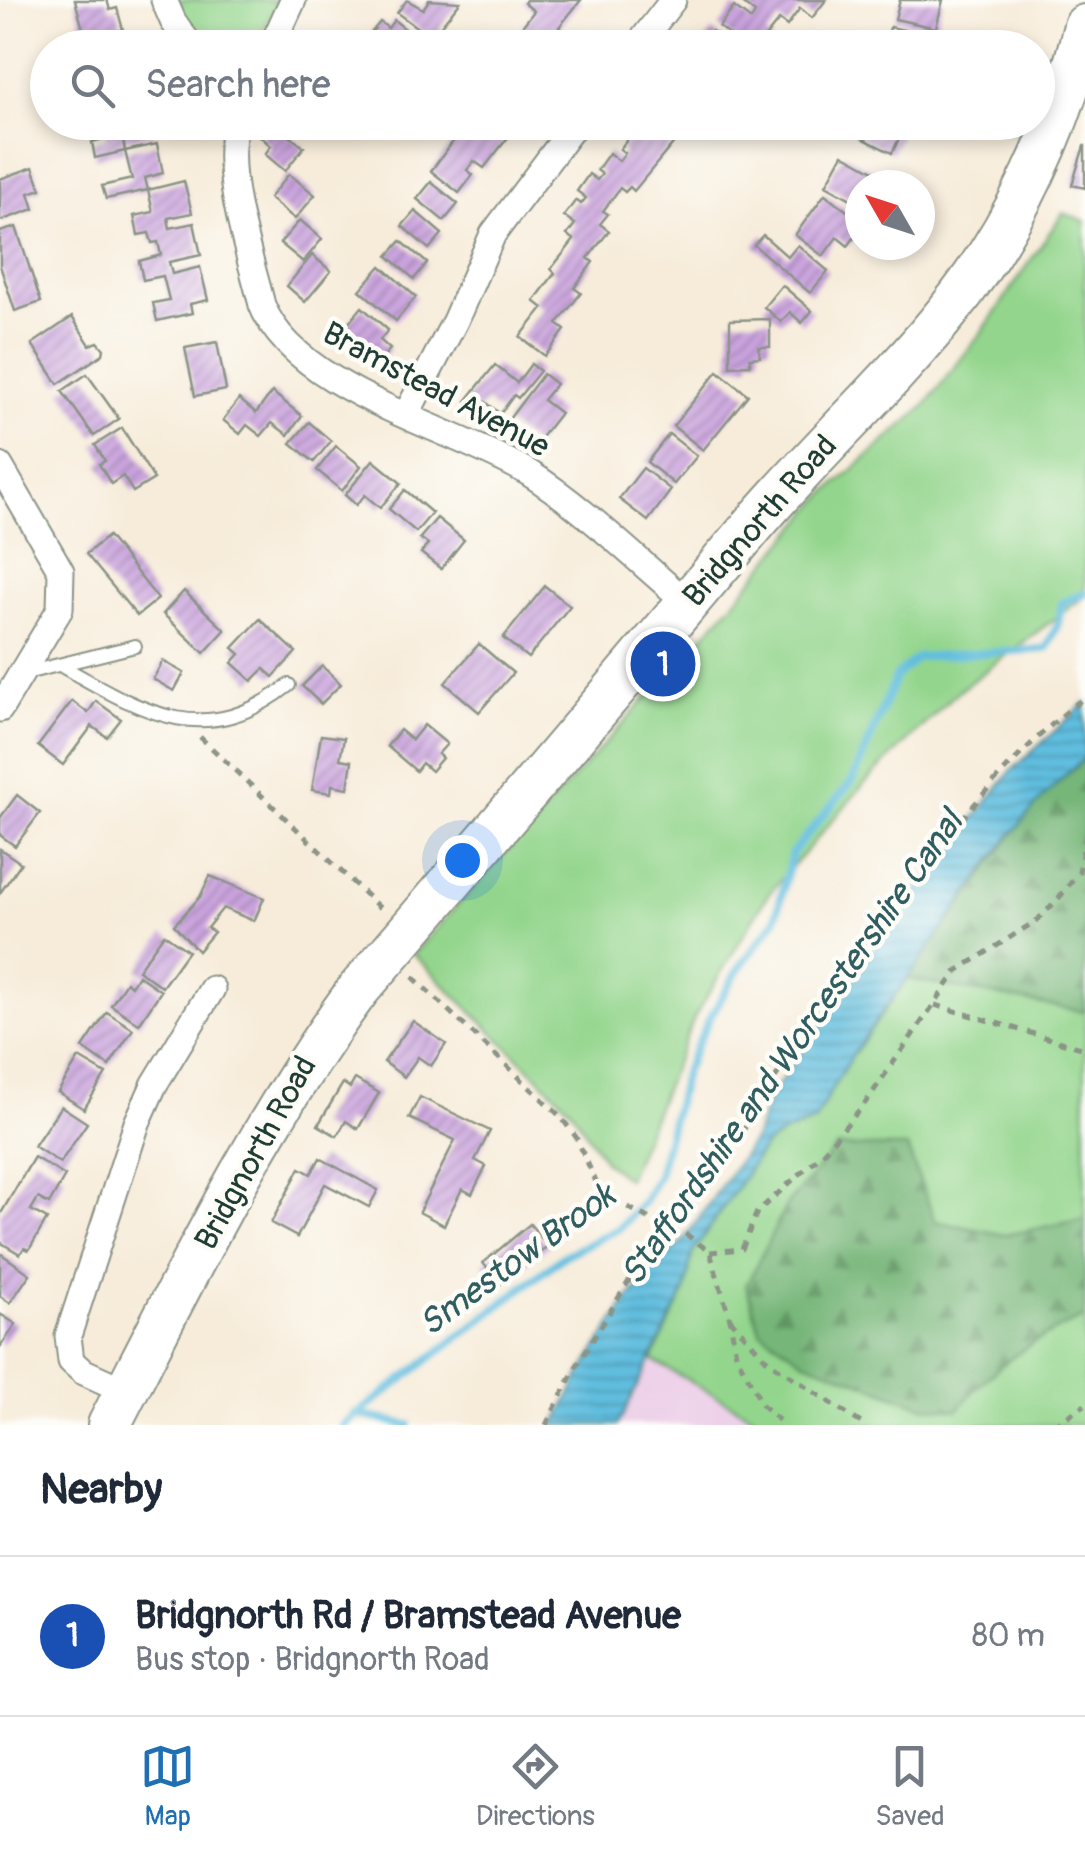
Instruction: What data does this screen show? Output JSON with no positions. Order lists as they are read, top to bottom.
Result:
{
  "streets": {
    "highway": ["Bridgnorth Road"],
    "street": ["Bramstead Avenue"]
  },
  "crossings": [
    ["Bramstead Avenue", "Bridgnorth Road"]
  ],
  "water": ["Staffordshire and Worcestershire Canal", "Smestow Brook"],
  "north": "top left",
  "page": {
    "search": "Search here",
    "pins": "1",
    "heading": "Nearby",
    "list": [
      {
        "mark": "1",
        "name": "Bridgnorth Rd / Bramstead Avenue",
        "note": "Bus stop · Bridgnorth Road",
        "value": "80 m"
      }
    ],
    "nav": ["Map", "Directions", "Saved"]
  }
}
